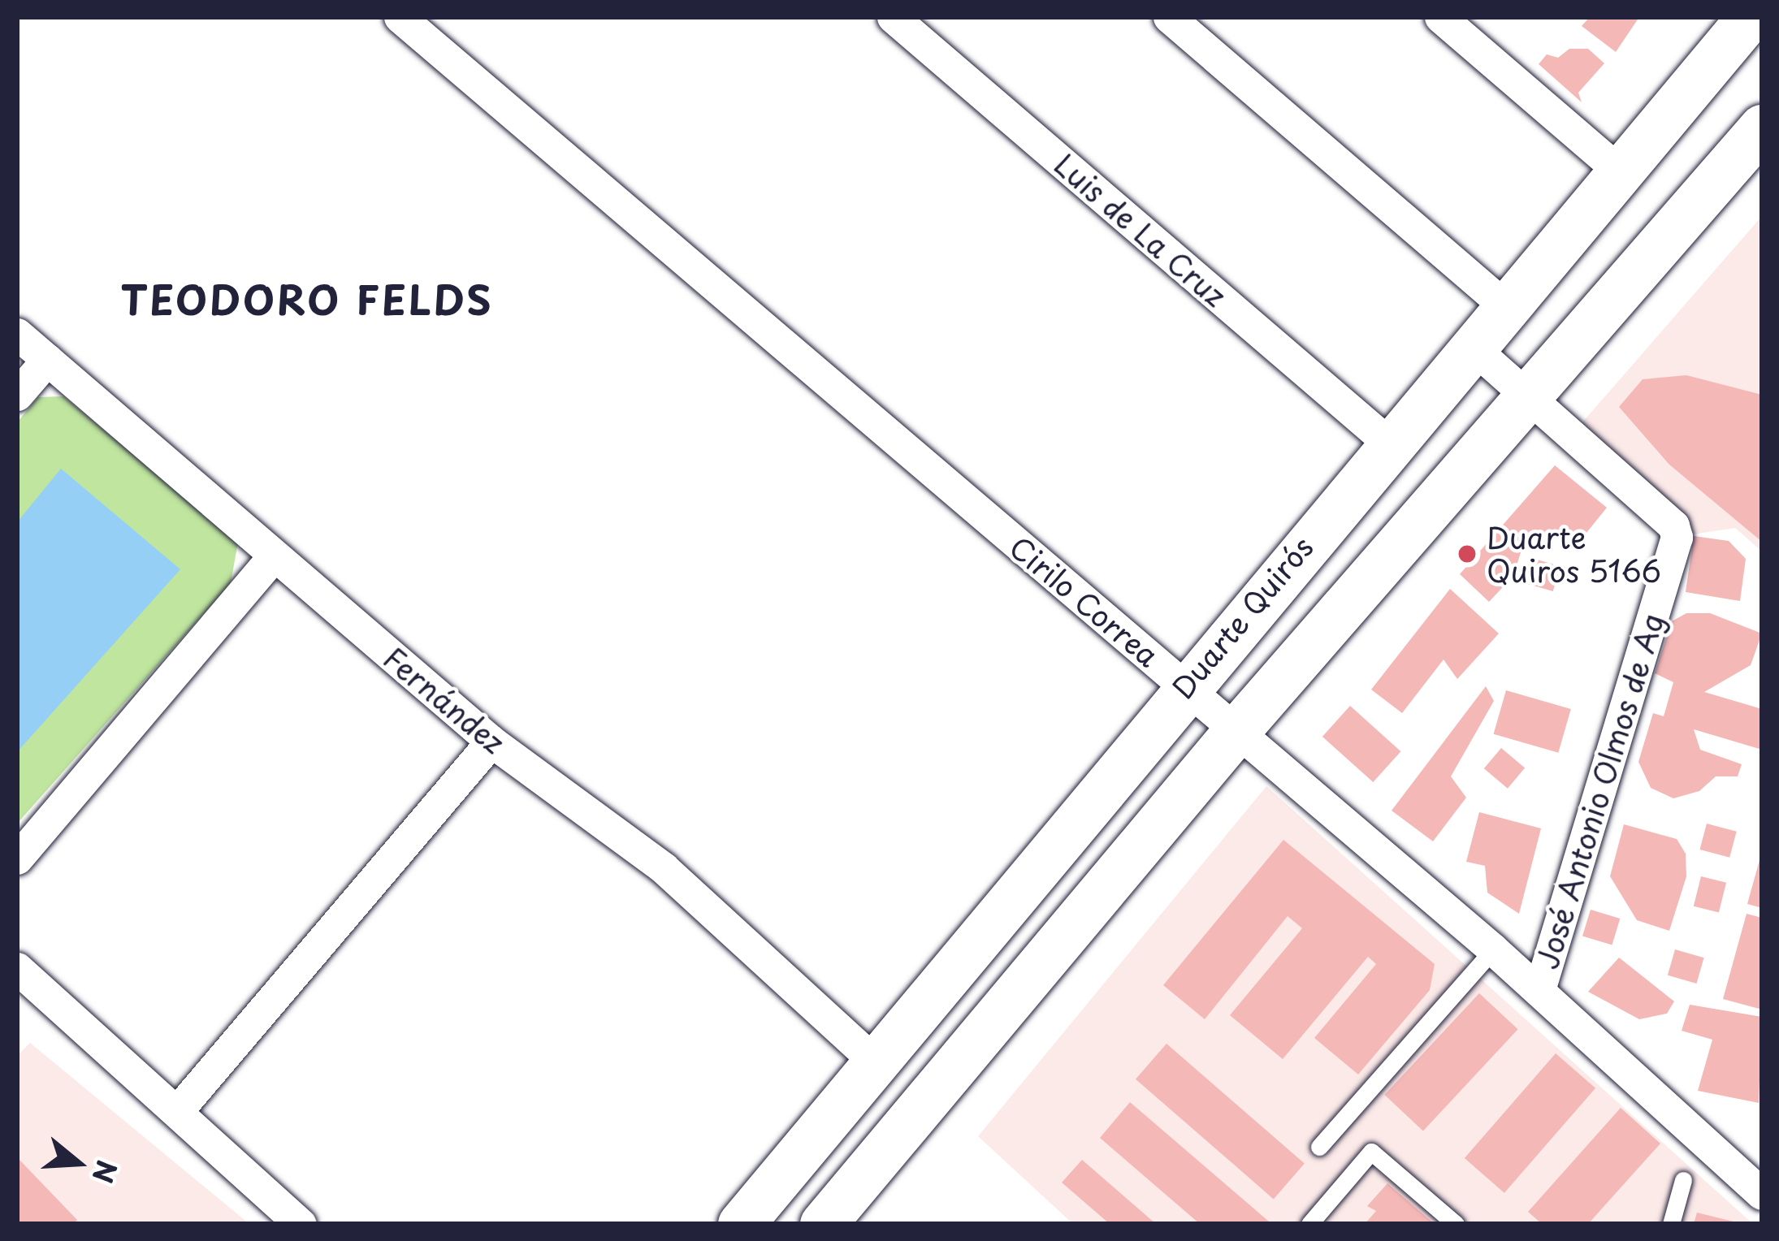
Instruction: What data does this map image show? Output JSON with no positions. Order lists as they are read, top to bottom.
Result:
{
  "streets": {
    "main road": ["Duarte Quirós"],
    "street": [
      "Luis de La Cruz",
      "Cirilo Correa",
      "Fernández",
      "José Antonio Olmos de Ag"
    ]
  },
  "crossings": [
    ["Luis de La Cruz", "Duarte Quirós"],
    ["Cirilo Correa", "Duarte Quirós"],
    ["Cirilo Correa", "José Antonio Olmos de Ag"],
    ["Duarte Quirós", "Fernández"]
  ],
  "districts": ["TEODORO FELDS"],
  "places": ["Duarte Quiros 5166"],
  "north": "right"
}
